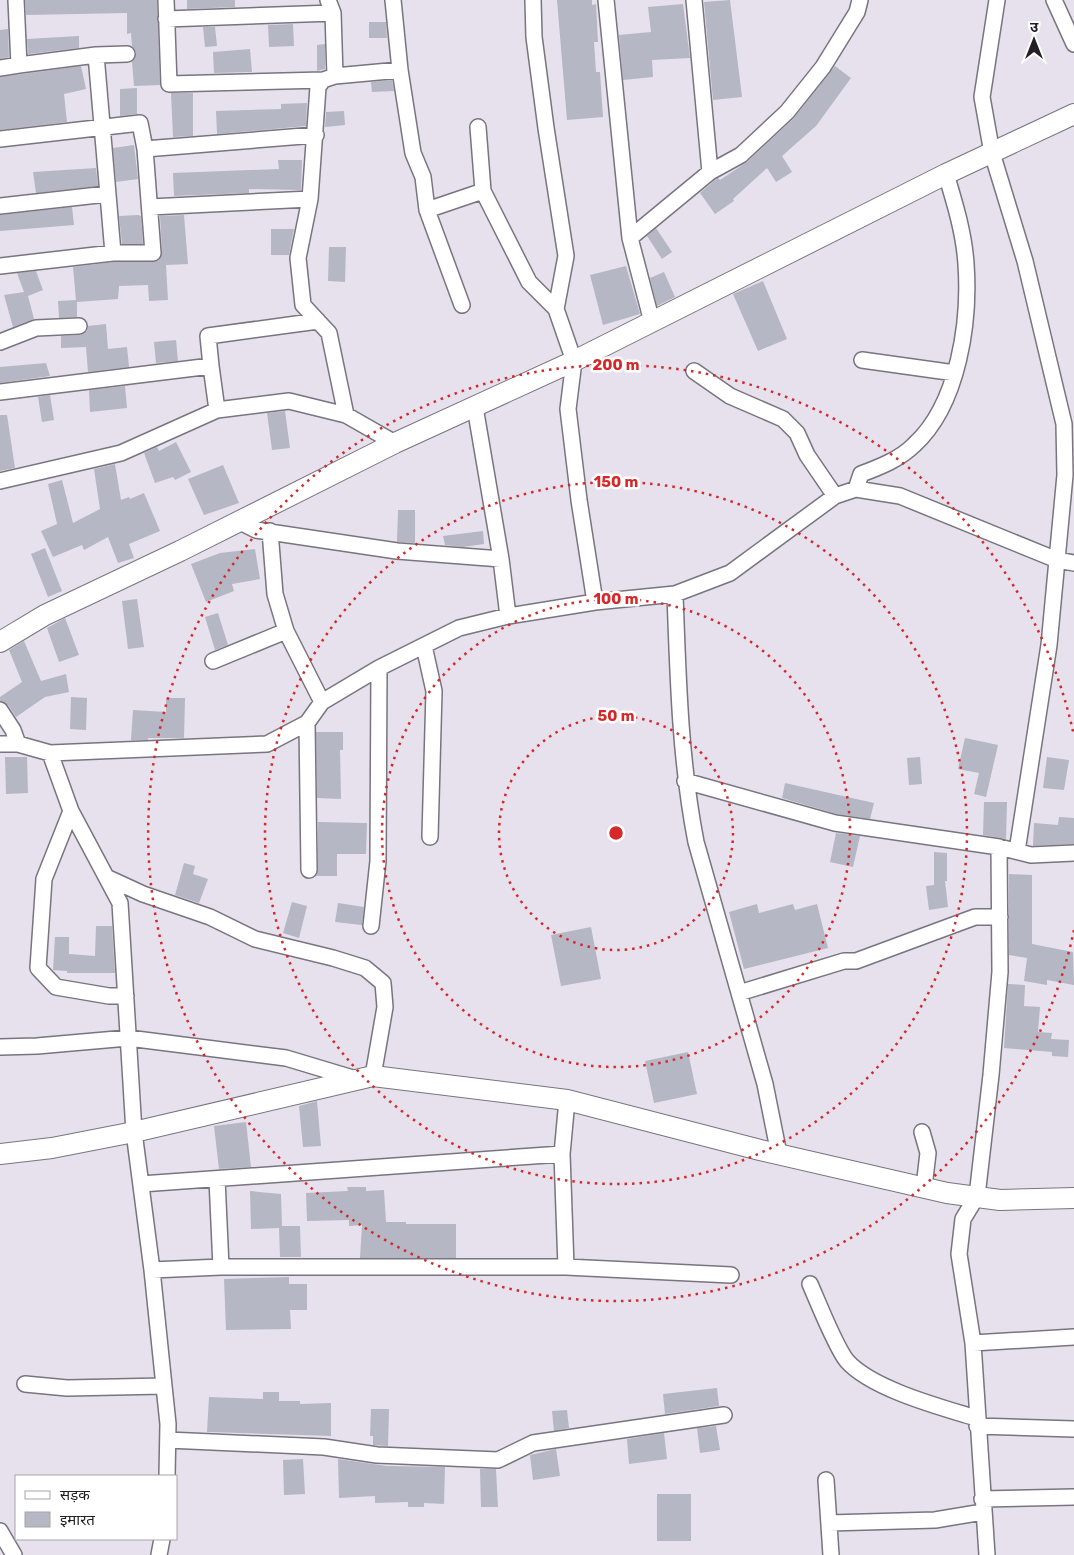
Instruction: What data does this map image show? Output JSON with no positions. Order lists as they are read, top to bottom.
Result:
{
  "legend": ["सड़क", "इमारत"],
  "north": "top",
  "rings": [
    "200 m",
    "150 m",
    "100 m",
    "50 m"
  ]
}
